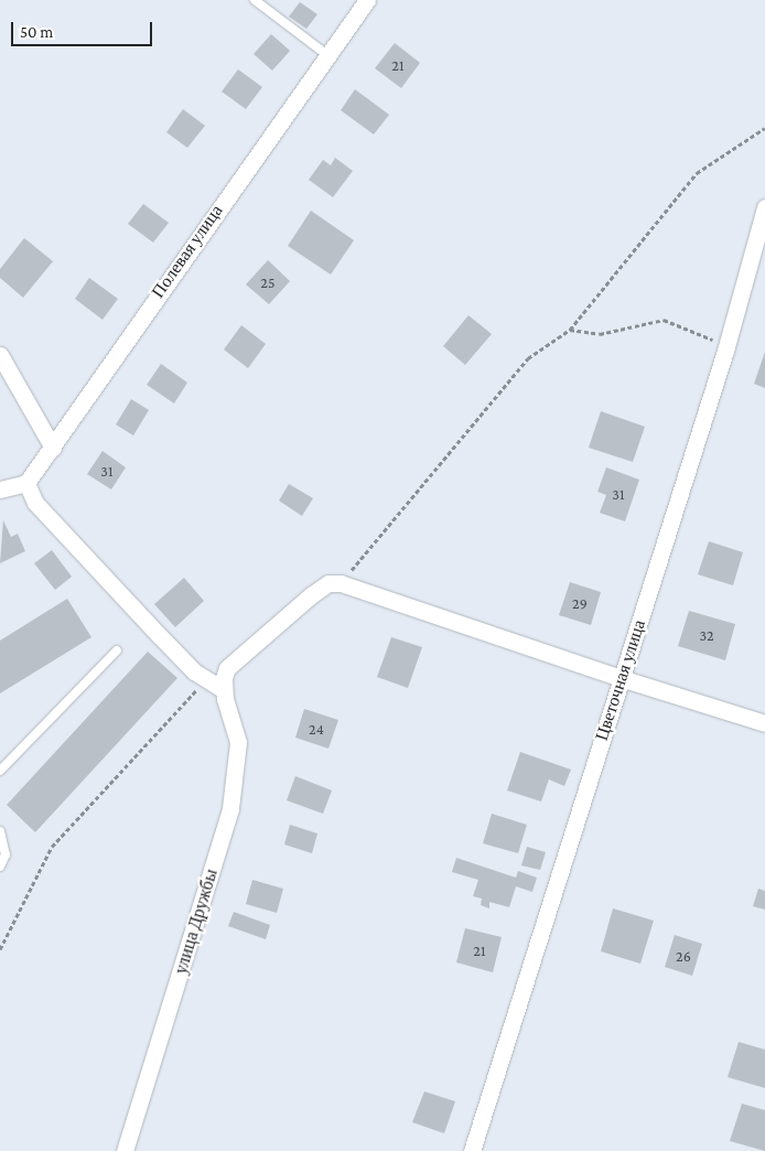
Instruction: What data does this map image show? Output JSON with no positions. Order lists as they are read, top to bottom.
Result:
{
  "streets": {
    "street": ["Полевая улица", "Цветочная улица", "улица Дружбы"]
  },
  "house_numbers": [
    "21",
    "25",
    "31",
    "31",
    "29",
    "32",
    "24",
    "21",
    "26"
  ],
  "scale_bar": "50 m"
}
